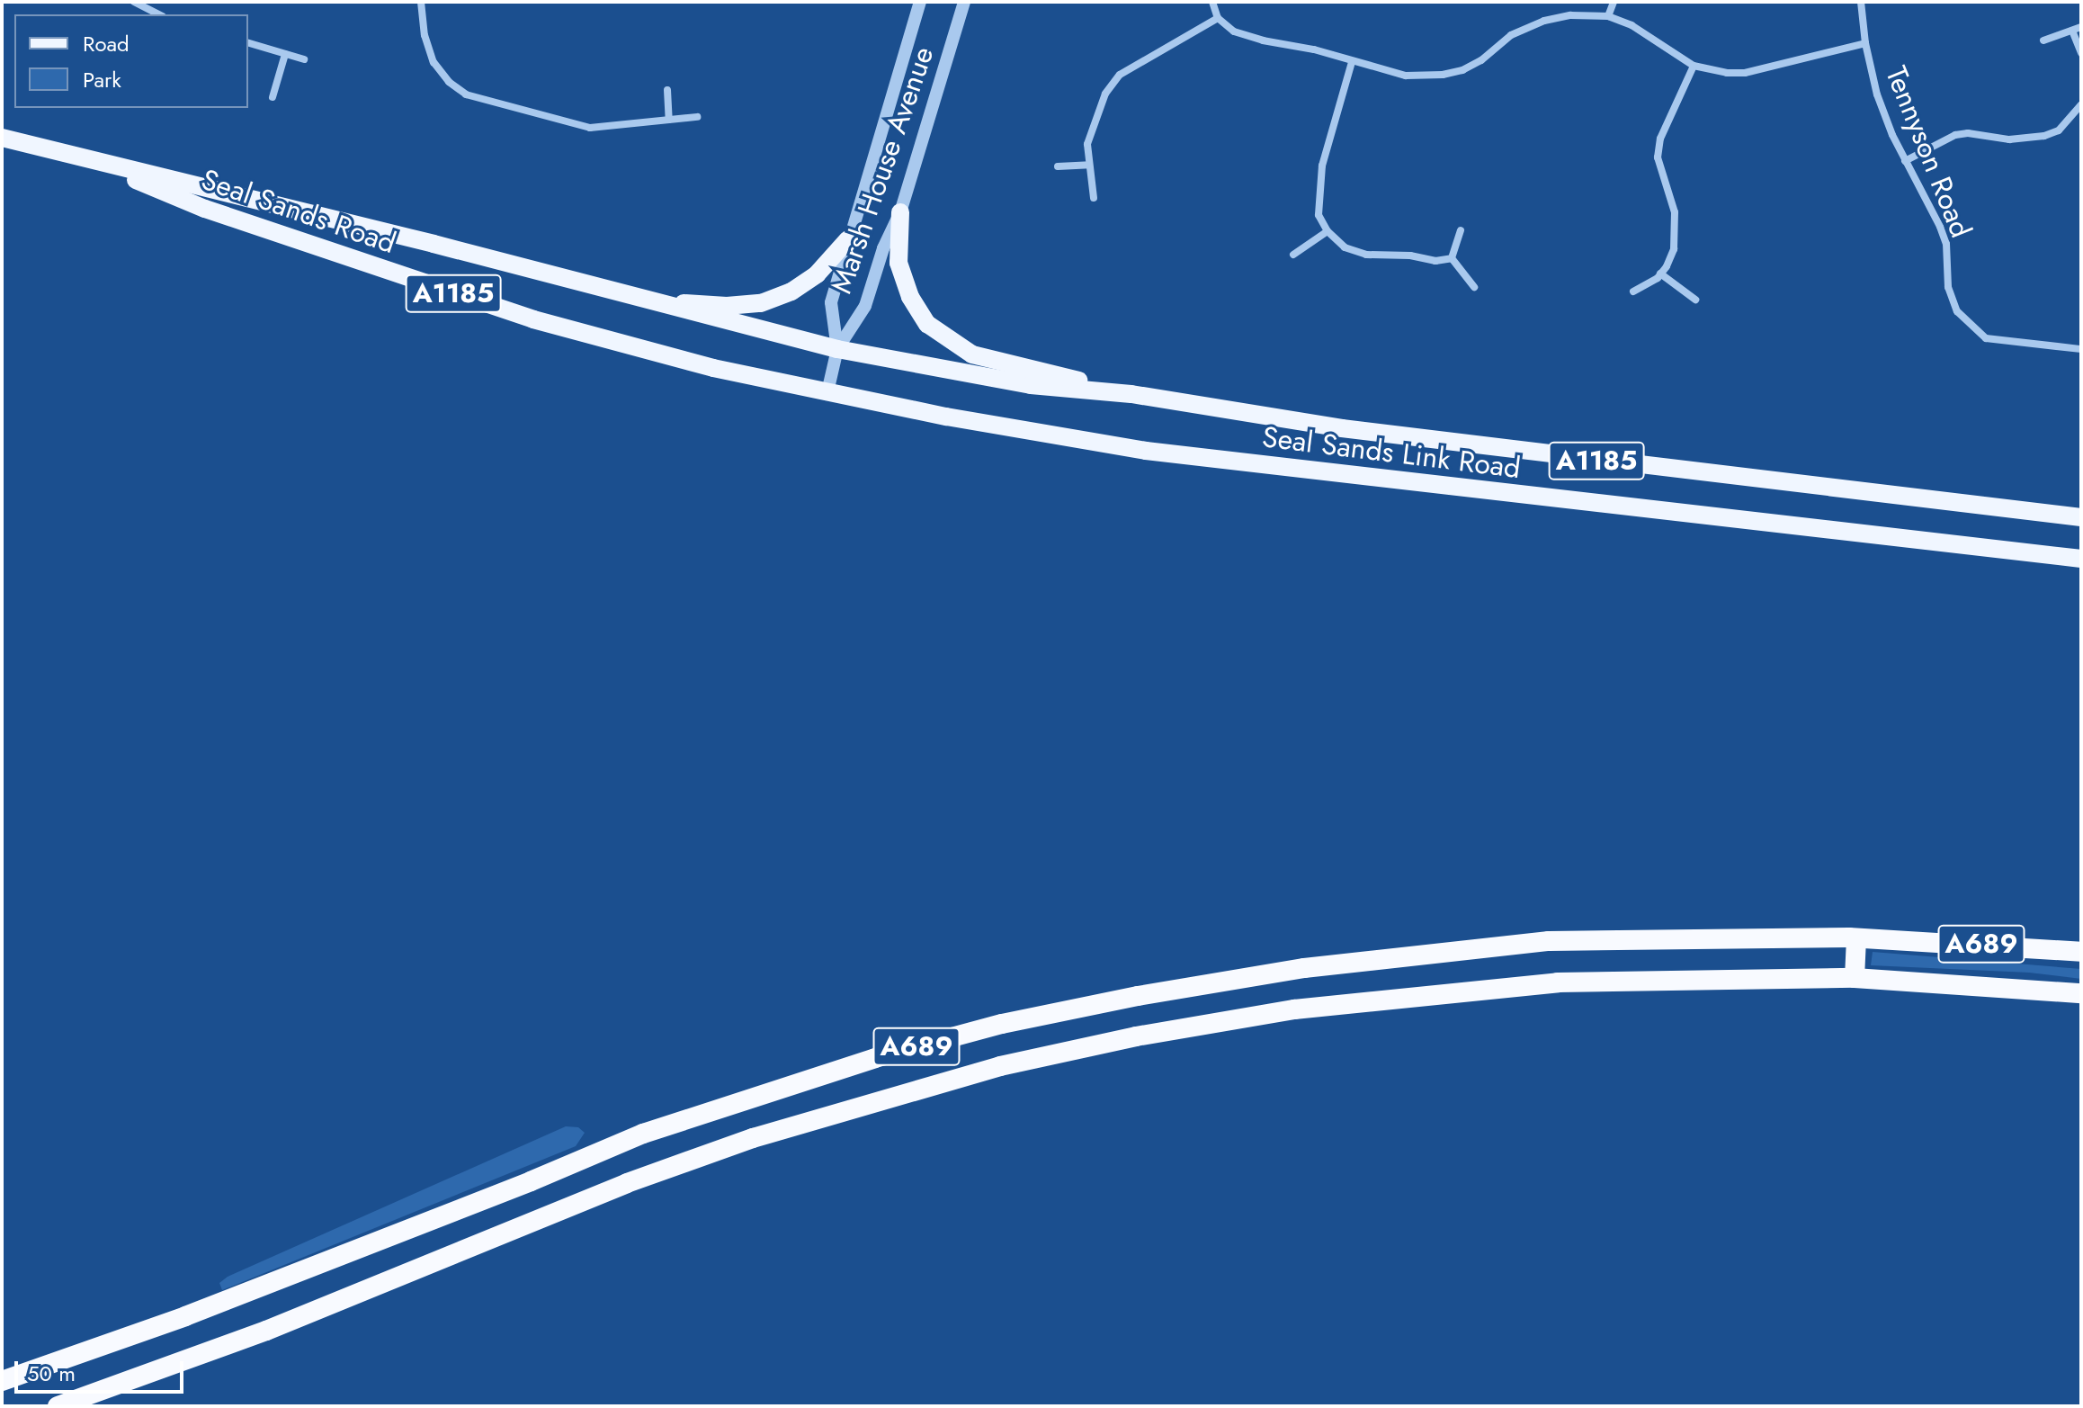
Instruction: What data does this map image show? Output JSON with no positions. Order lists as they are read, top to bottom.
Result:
{
  "streets": {
    "highway": ["A689"],
    "main road": ["Seal Sands Road", "A1185", "Seal Sands Link Road"],
    "street": ["Tennyson Road", "Marsh House Avenue"]
  },
  "crossings": [
    ["Marsh House Avenue", "Seal Sands Road"],
    ["Marsh House Avenue", "A1185"],
    ["Marsh House Avenue", "Seal Sands Link Road"],
    ["Seal Sands Road", "Seal Sands Link Road"],
    ["A1185", "Seal Sands Link Road"]
  ],
  "legend": ["Road", "Park"],
  "scale_bar": "50 m"
}
